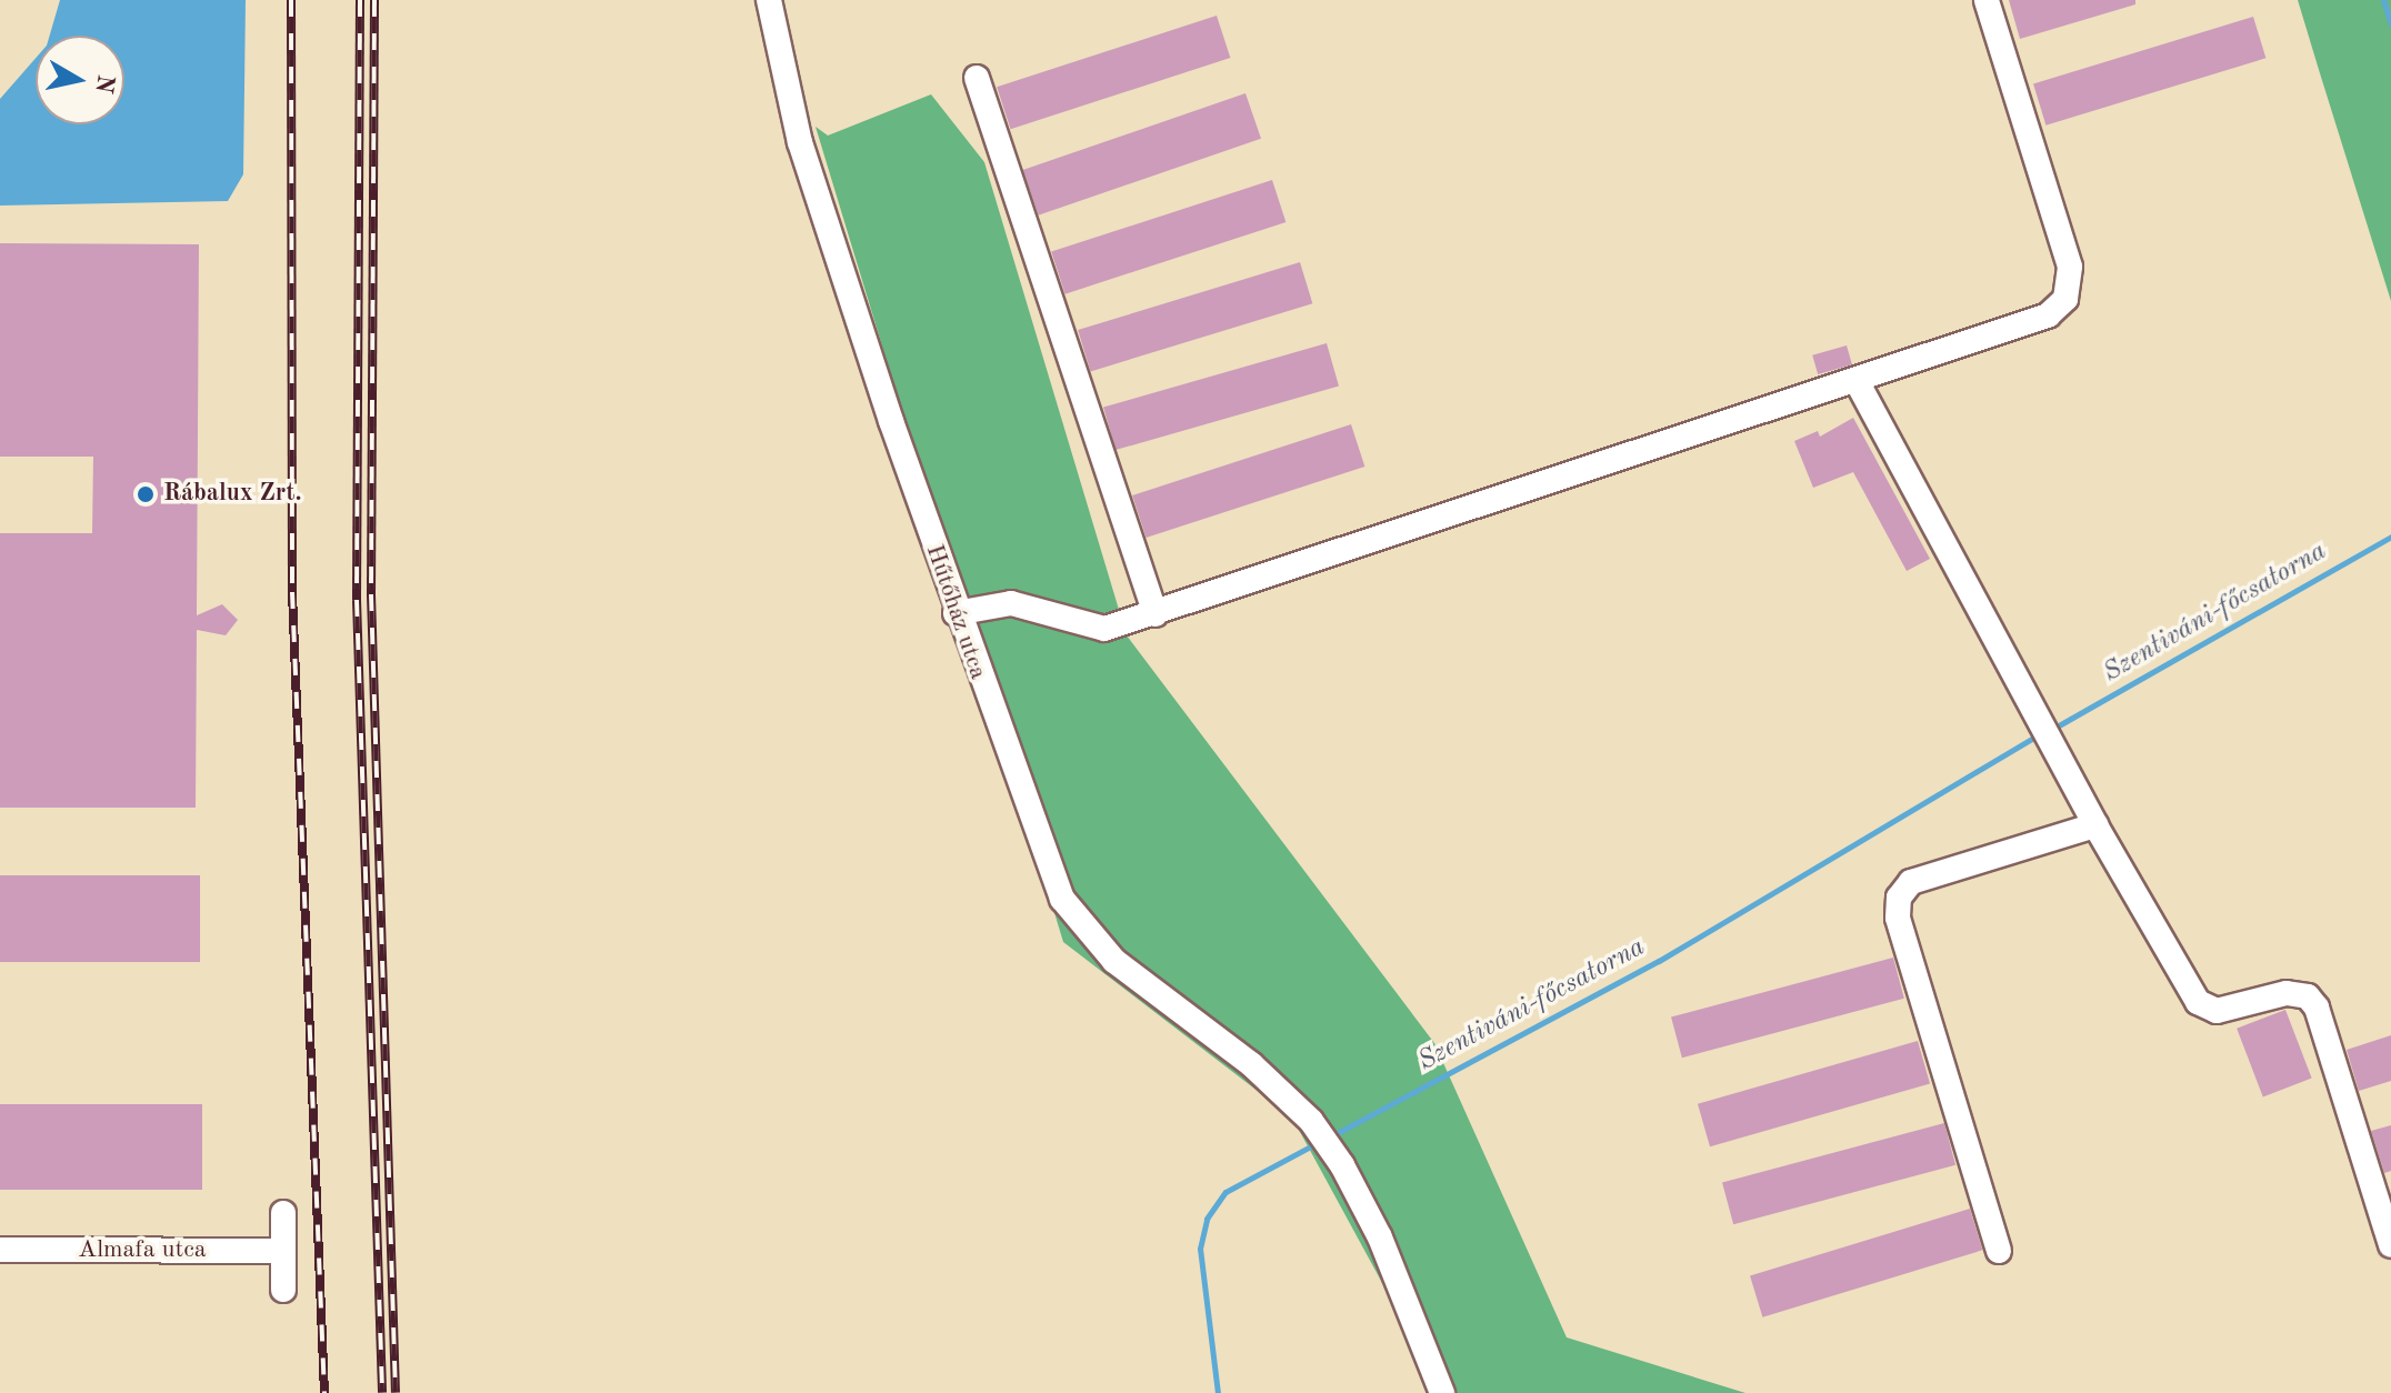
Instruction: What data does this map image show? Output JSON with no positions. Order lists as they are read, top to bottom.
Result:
{
  "streets": {
    "street": ["Hűtőház utca", "Almafa utca"]
  },
  "water": ["Szentiváni-főcsatorna"],
  "places": ["Rábalux Zrt."],
  "north": "right"
}
